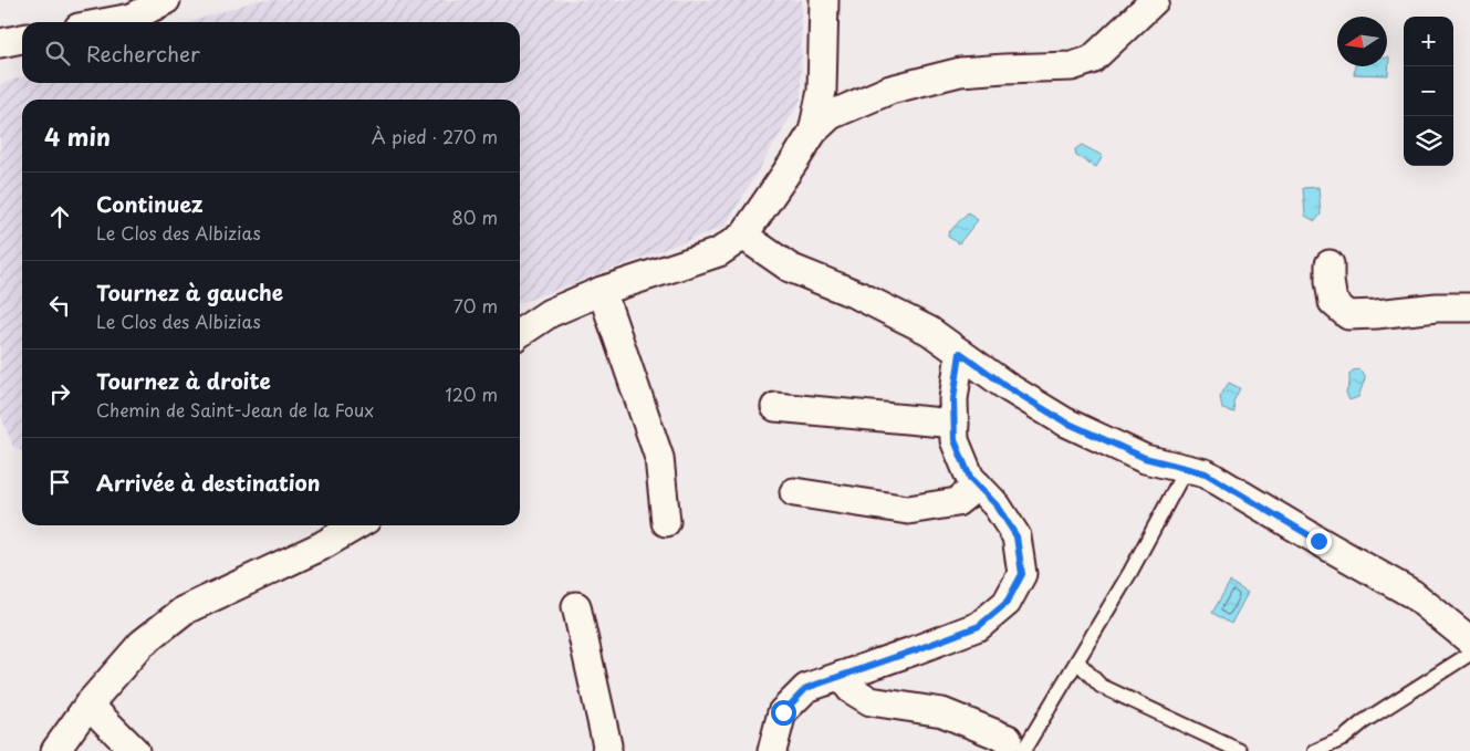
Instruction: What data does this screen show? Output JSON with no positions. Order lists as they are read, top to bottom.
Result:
{
  "north": "left",
  "page": {
    "map_buttons": ["+", "−"],
    "search": "Rechercher",
    "heading": ["4 min", "À pied · 270 m"],
    "list": [
      ["Continuez", "Le Clos des Albizias", "80 m"],
      ["Tournez à gauche", "Le Clos des Albizias", "70 m"],
      ["Tournez à droite", "Chemin de Saint-Jean de la Foux", "120 m"],
      "Arrivée à destination"
    ]
  }
}
